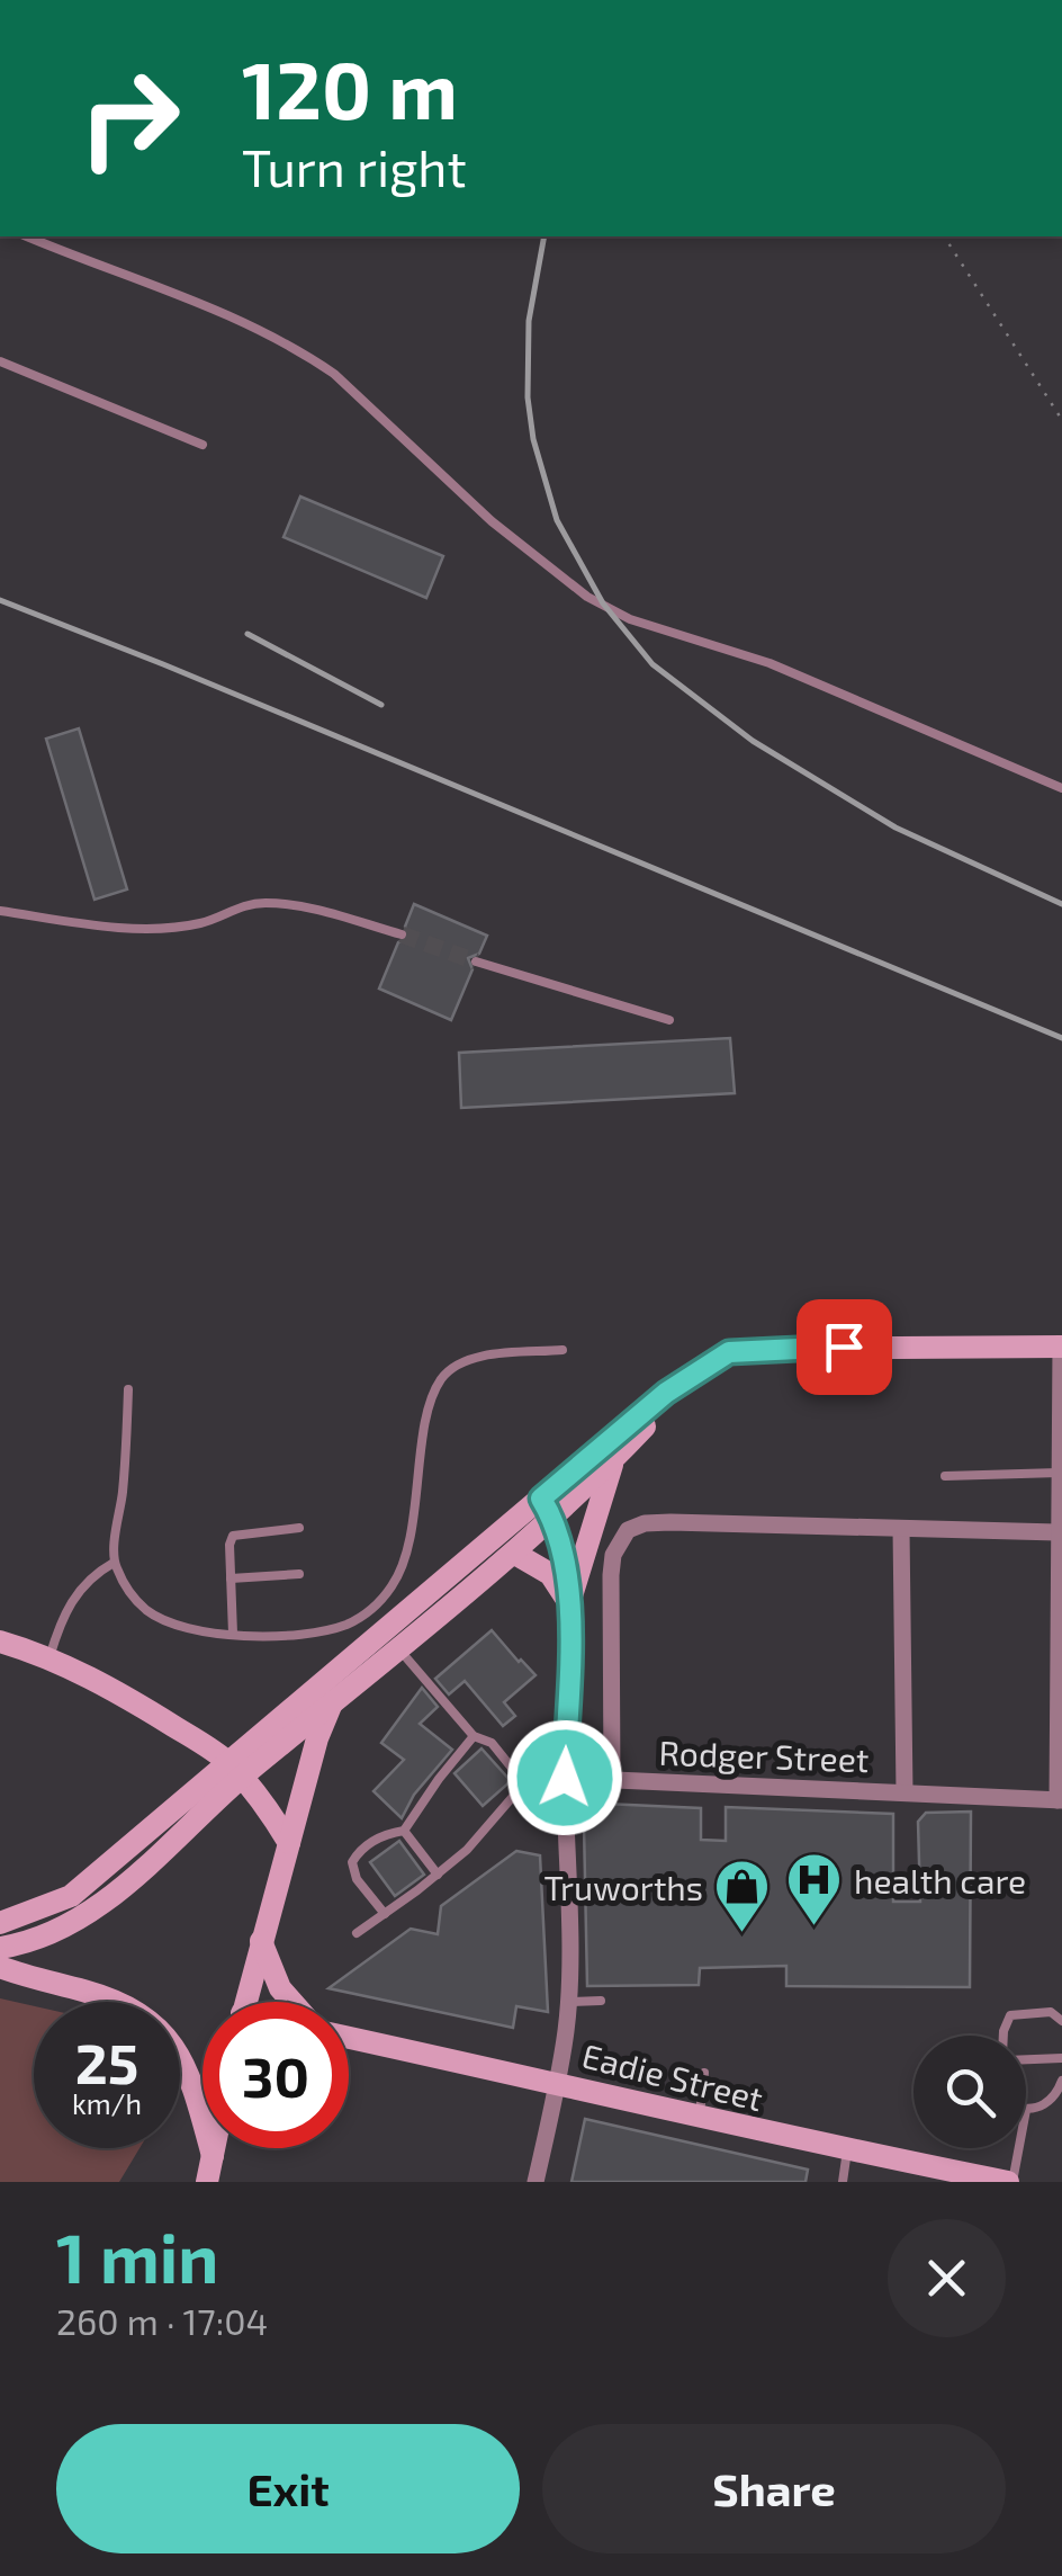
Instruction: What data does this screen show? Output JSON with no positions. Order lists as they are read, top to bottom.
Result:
{
  "streets": {
    "main road": ["Eadie Street"],
    "street": ["Rodger Street"]
  },
  "places": {
    "hospital": ["health care"],
    "shop": ["Truworths"]
  },
  "page": {
    "turn": ["120 m", "Turn right"],
    "speed": "25 km/h",
    "limit": "30",
    "heading": ["1 min", "260 m · 17:04"],
    "buttons": ["Exit", "Share"]
  }
}
